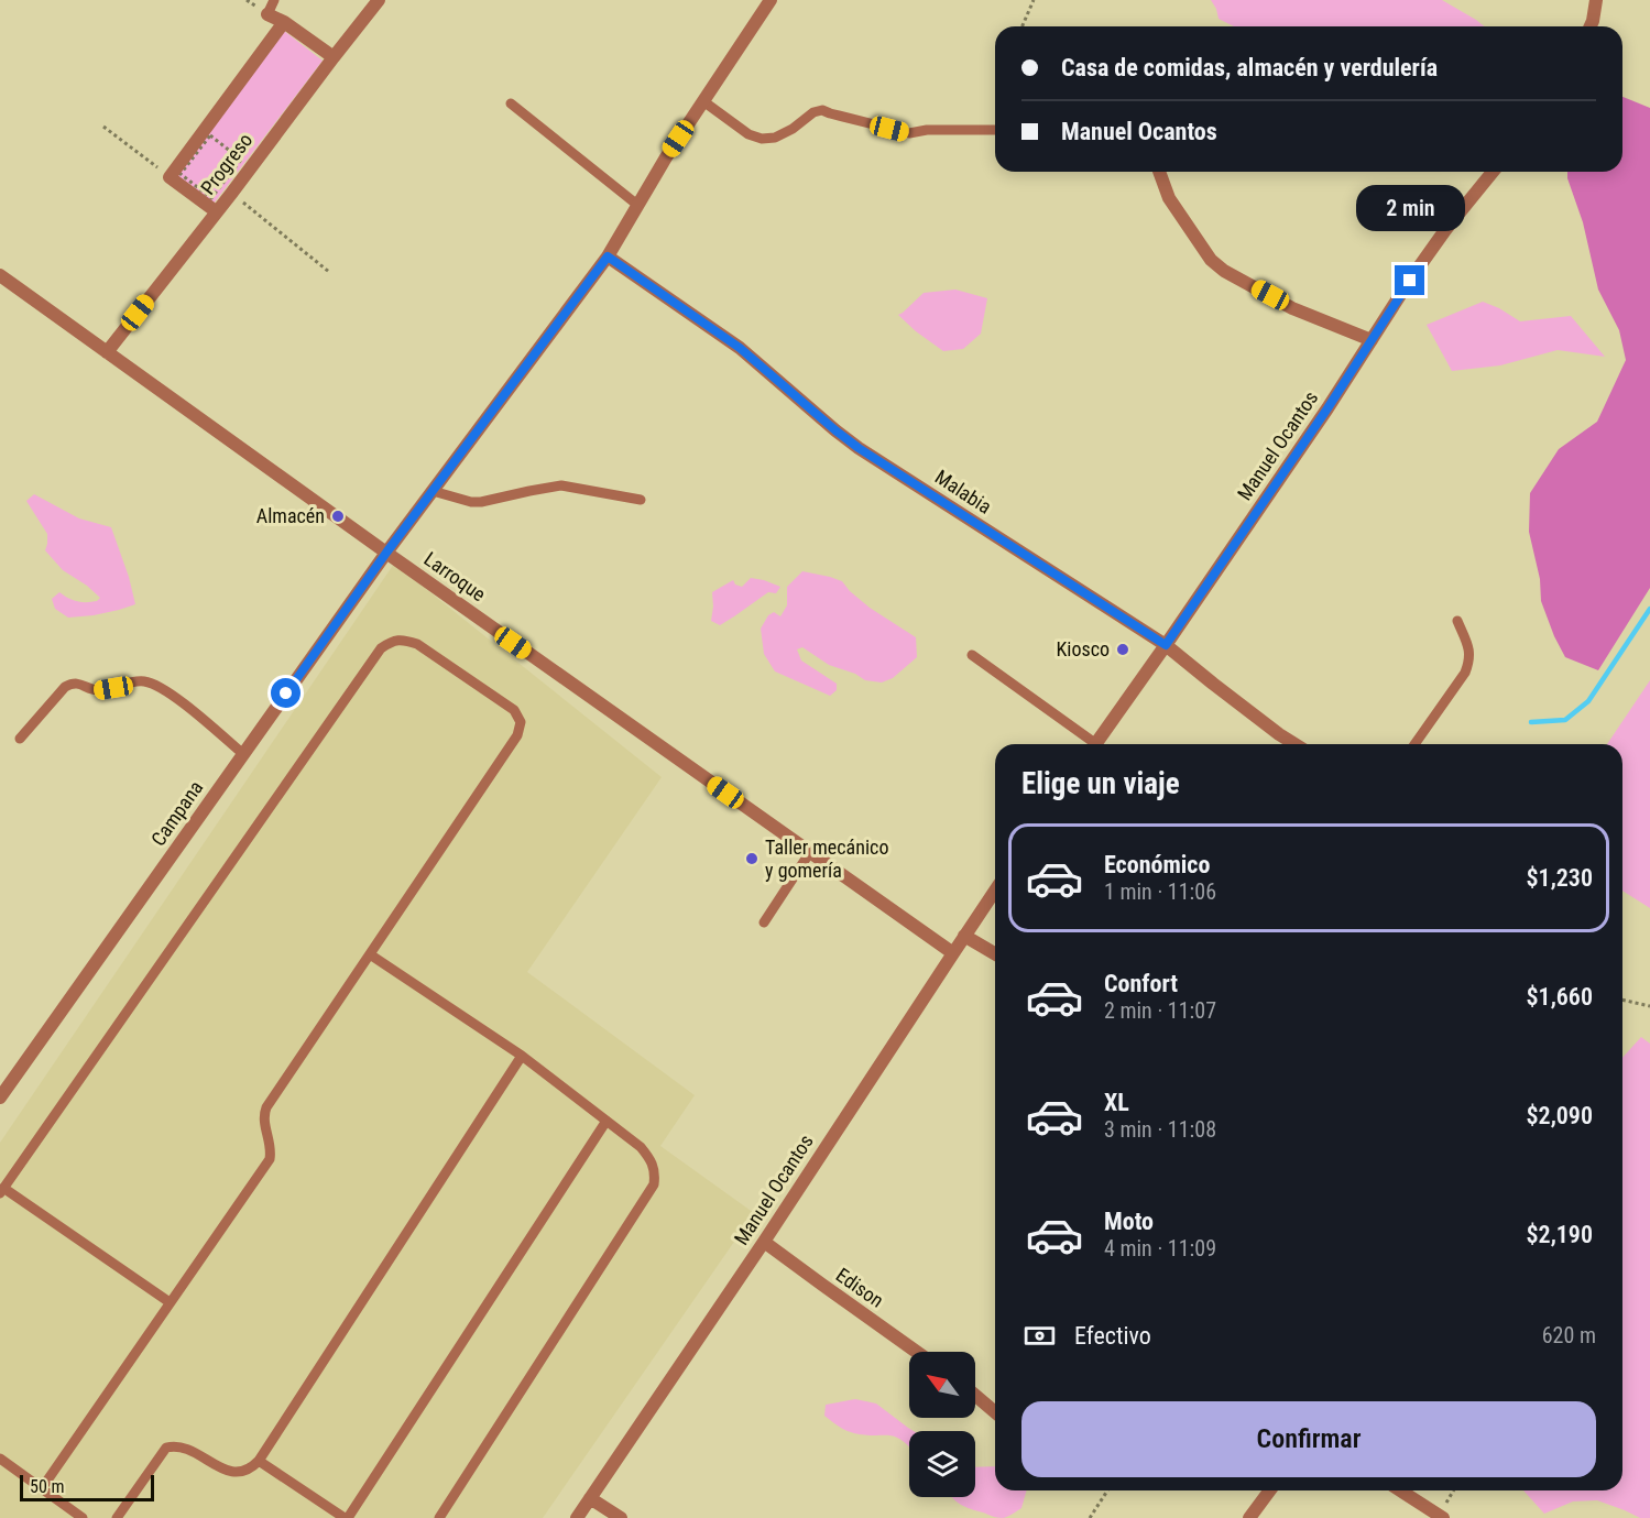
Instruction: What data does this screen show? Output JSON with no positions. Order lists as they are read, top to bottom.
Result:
{
  "streets": {
    "street": [
      "Progreso",
      "Manuel Ocantos",
      "Malabia",
      "Larroque",
      "Campana",
      "Edison"
    ]
  },
  "crossings": [
    ["Progreso", "Larroque"],
    ["Manuel Ocantos", "Malabia"],
    ["Manuel Ocantos", "Larroque"],
    ["Manuel Ocantos", "Edison"],
    ["Malabia", "Campana"],
    ["Larroque", "Campana"]
  ],
  "places": ["Almacén", "Kiosco", "Taller mecánico y gomería"],
  "scale_bar": "50 m",
  "north": "top left",
  "page": {
    "banner": ["Casa de comidas, almacén y verdulería", "Manuel Ocantos"],
    "bubble": "2 min",
    "heading": "Elige un viaje",
    "list": [
      {
        "name": "Económico",
        "note": "1 min · 11:06",
        "value": "$1,230"
      },
      {
        "name": "Confort",
        "note": "2 min · 11:07",
        "value": "$1,660"
      },
      {
        "name": "XL",
        "note": "3 min · 11:08",
        "value": "$2,090"
      },
      {
        "name": "Moto",
        "note": "4 min · 11:09",
        "value": "$2,190"
      }
    ],
    "pay": ["Efectivo", "620 m"],
    "buttons": "Confirmar",
    "scale": "50 m"
  }
}
